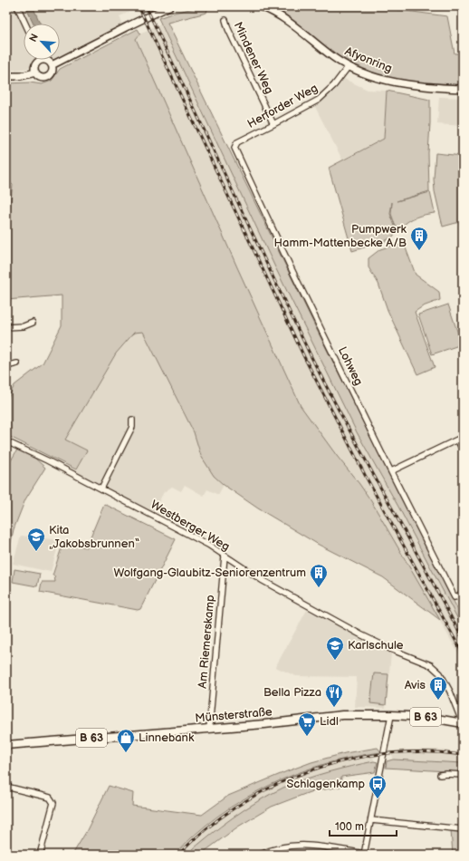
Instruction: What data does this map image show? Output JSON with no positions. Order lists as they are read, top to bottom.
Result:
{
  "streets": {
    "main road": ["Münsterstraße", "B 63"],
    "street": [
      "Mindener Weg",
      "Afyonring",
      "Herforder Weg",
      "Lohweg",
      "Westberger Weg",
      "Am Riemerskamp"
    ]
  },
  "crossings": [
    ["Mindener Weg", "Herforder Weg"],
    ["Afyonring", "Herforder Weg"],
    ["Herforder Weg", "Lohweg"],
    ["Westberger Weg", "Am Riemerskamp"],
    ["Westberger Weg", "Münsterstraße"],
    ["Am Riemerskamp", "Münsterstraße"]
  ],
  "places": {
    "building": ["Pumpwerk Hamm-Mattenbecke A/B", "Wolfgang-Glaubitz-Seniorenzentrum", "Avis"],
    "school or university": ["Kita „Jakobsbrunnen“", "Karlschule"],
    "restaurant": ["Bella Pizza"],
    "supermarket": ["Lidl"],
    "shop": ["Linnebank"],
    "bus stop": ["Schlagenkamp"]
  },
  "scale_bar": "100 m",
  "north": "top left"
}
